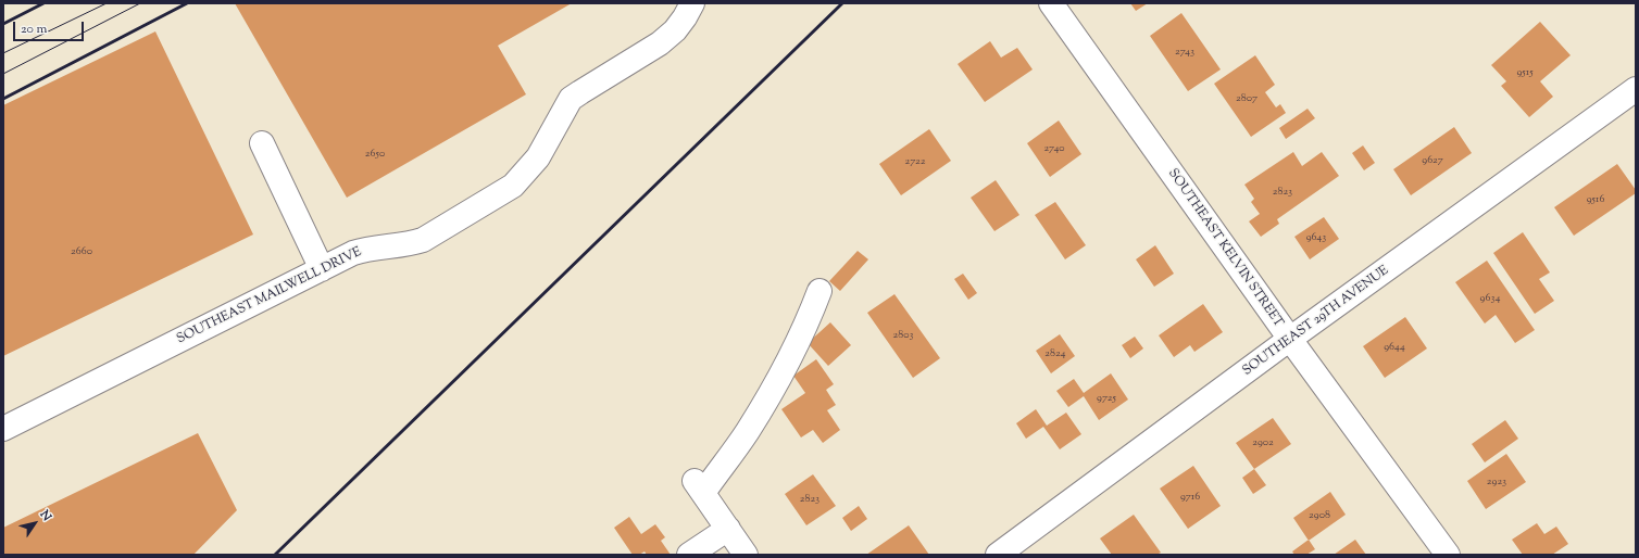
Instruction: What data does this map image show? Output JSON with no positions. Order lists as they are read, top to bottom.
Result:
{
  "streets": {
    "street": ["SOUTHEAST KELVIN STREET", "SOUTHEAST MAILWELL DRIVE", "SOUTHEAST 29TH AVENUE"]
  },
  "crossings": [
    ["SOUTHEAST KELVIN STREET", "SOUTHEAST 29TH AVENUE"]
  ],
  "house_numbers": [
    "2743",
    "9515",
    "2807",
    "2740",
    "2650",
    "9627",
    "2722",
    "2823",
    "9516",
    "9643",
    "2660",
    "9634",
    "2803",
    "9644",
    "2824",
    "9725",
    "2902",
    "2923",
    "9716",
    "2823",
    "2908"
  ],
  "scale_bar": "20 m",
  "north": "top right"
}
